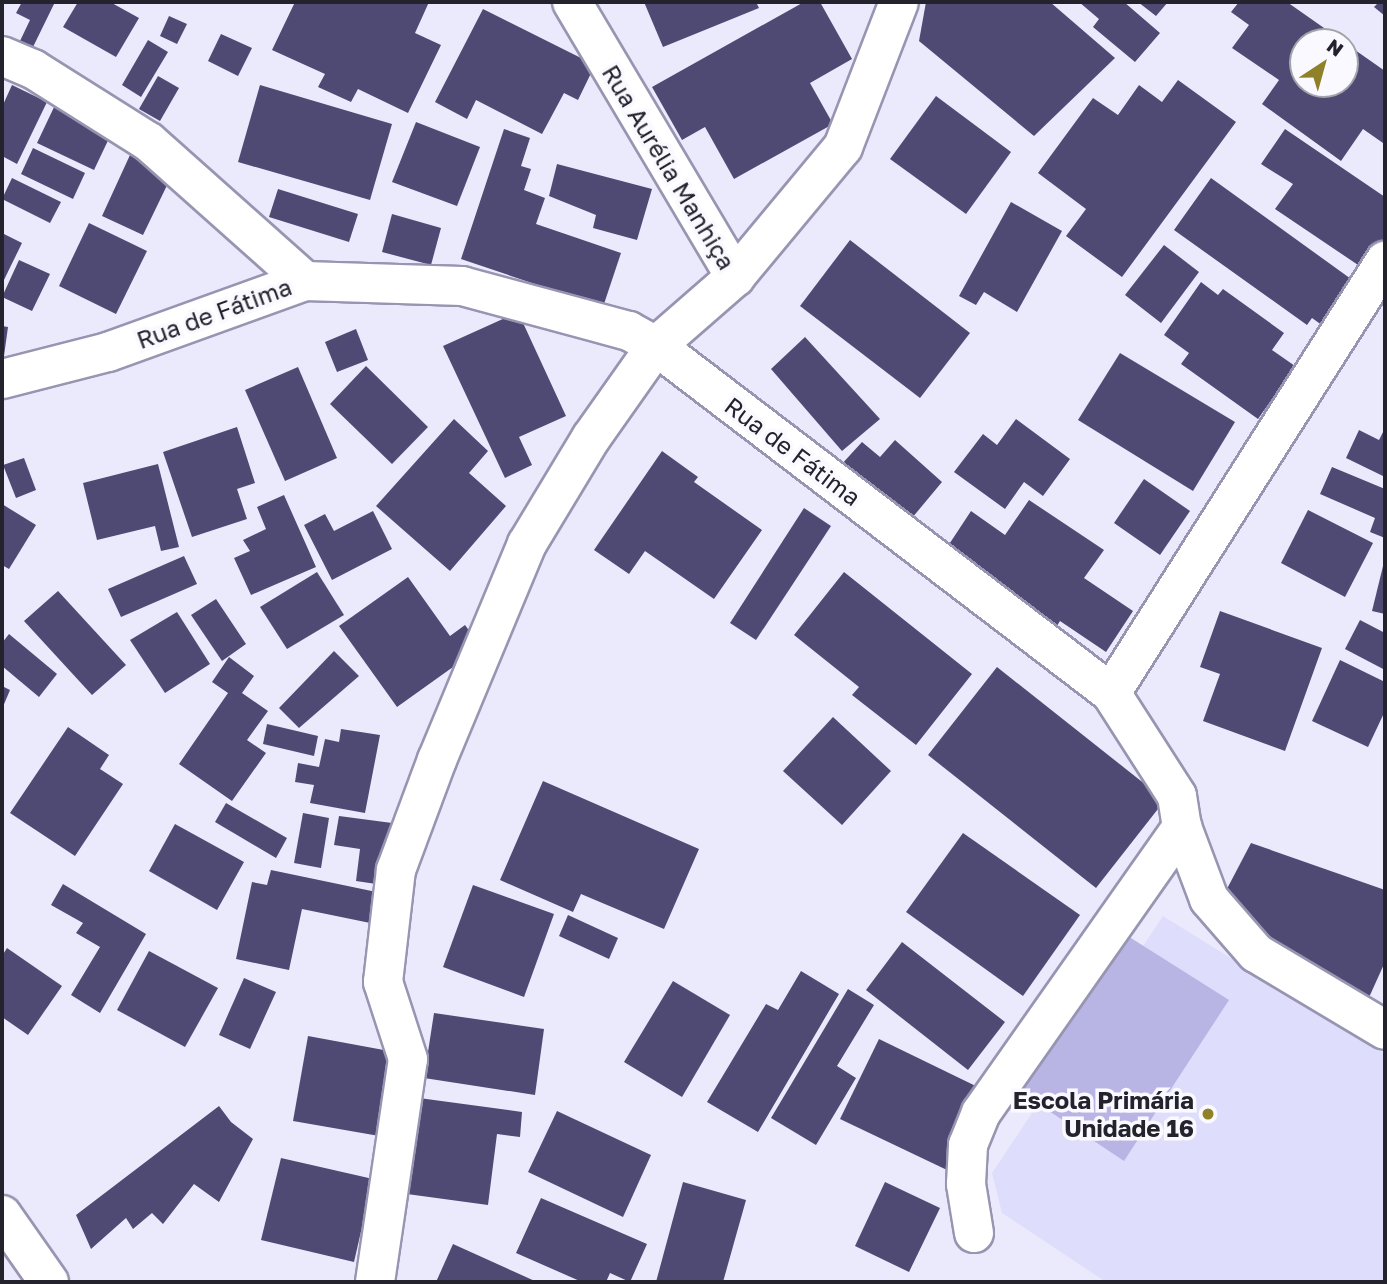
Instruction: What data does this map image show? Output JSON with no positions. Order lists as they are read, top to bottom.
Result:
{
  "streets": {
    "street": ["Rua Aurélia Manhiça", "Rua de Fátima"]
  },
  "crossings": [
    ["Rua Aurélia Manhiça", "Rua de Fátima"]
  ],
  "places": ["Escola Primária Unidade 16"],
  "north": "top right"
}
